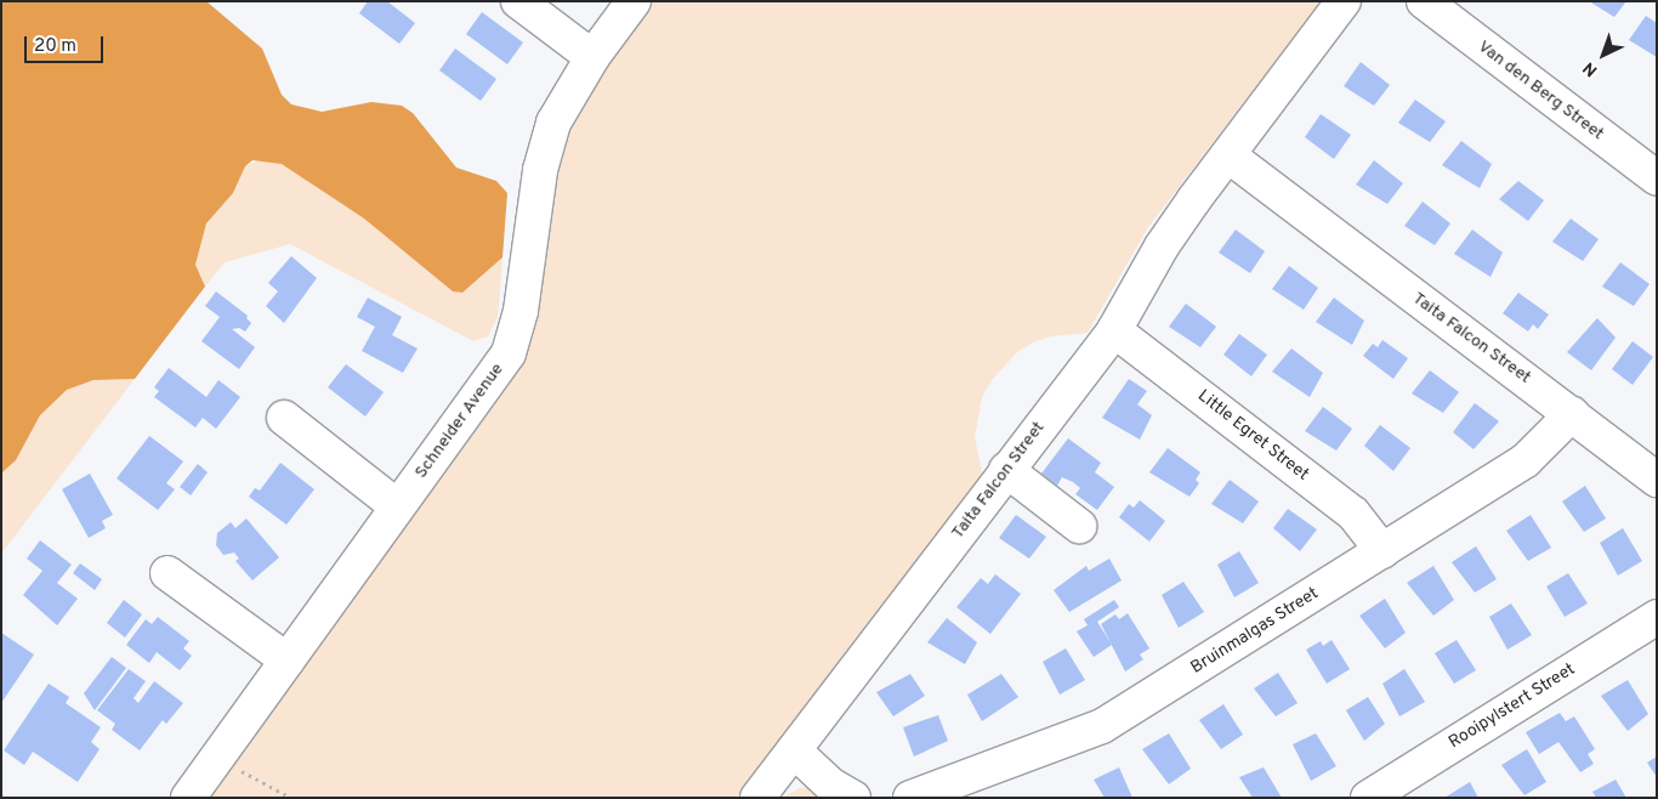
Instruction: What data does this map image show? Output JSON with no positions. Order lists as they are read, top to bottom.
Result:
{
  "streets": {
    "street": [
      "Van den Berg Street",
      "Taita Falcon Street",
      "Schneider Avenue",
      "Little Egret Street",
      "Bruinmalgas Street",
      "Rooipylstert Street"
    ]
  },
  "crossings": [
    ["Taita Falcon Street", "Little Egret Street"],
    ["Taita Falcon Street", "Bruinmalgas Street"],
    ["Little Egret Street", "Bruinmalgas Street"]
  ],
  "scale_bar": "20 m",
  "north": "bottom left"
}
